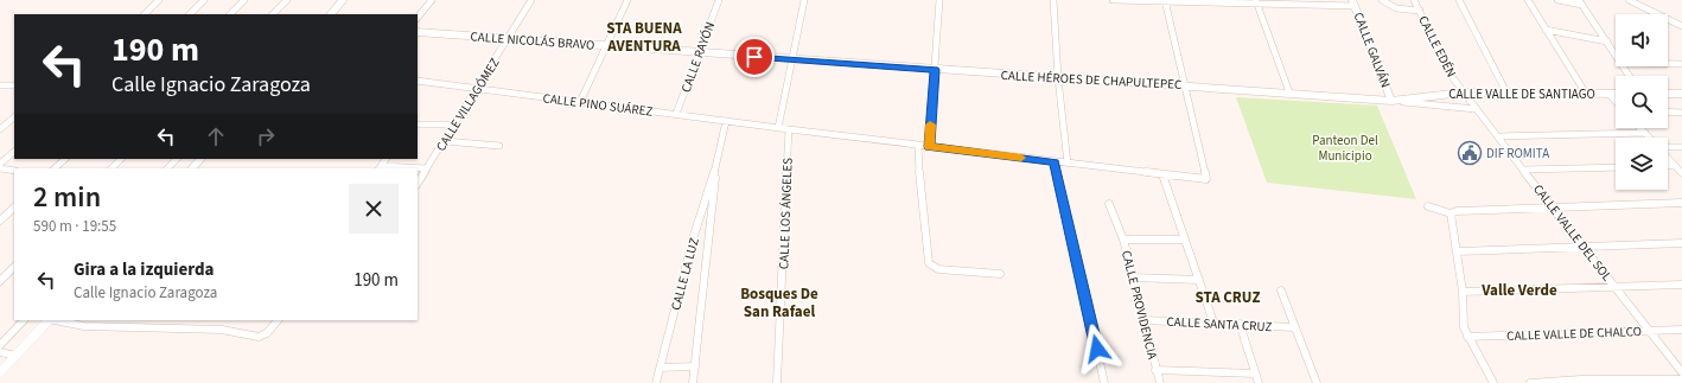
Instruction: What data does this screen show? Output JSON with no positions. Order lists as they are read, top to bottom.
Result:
{
  "streets": {
    "street": [
      "CALLE NICOLÁS BRAVO",
      "CALLE EDÉN",
      "CALLE GALVÁN",
      "CALLE RAYÓN",
      "CALLE HÉROES DE CHAPULTEPEC",
      "CALLE VALLE DE SANTIAGO",
      "CALLE VILLAGÓMEZ",
      "CALLE PINO SUÁREZ",
      "CALLE LOS ÁNGELES",
      "CALLE VALLE DEL SOL",
      "CALLE LA LUZ",
      "CALLE PROVIDENCIA",
      "CALLE SANTA CRUZ",
      "CALLE VALLE DE CHALCO"
    ]
  },
  "crossings": [
    ["CALLE NICOLÁS BRAVO", "CALLE RAYÓN"],
    ["CALLE NICOLÁS BRAVO", "CALLE HÉROES DE CHAPULTEPEC"],
    ["CALLE NICOLÁS BRAVO", "CALLE VILLAGÓMEZ"],
    ["CALLE EDÉN", "CALLE VALLE DE SANTIAGO"],
    ["CALLE EDÉN", "CALLE VALLE DEL SOL"],
    ["CALLE GALVÁN", "CALLE HÉROES DE CHAPULTEPEC"],
    ["CALLE GALVÁN", "CALLE VALLE DE SANTIAGO"],
    ["CALLE RAYÓN", "CALLE PINO SUÁREZ"],
    ["CALLE HÉROES DE CHAPULTEPEC", "CALLE VALLE DE SANTIAGO"],
    ["CALLE HÉROES DE CHAPULTEPEC", "CALLE PINO SUÁREZ"],
    ["CALLE VALLE DE SANTIAGO", "CALLE VALLE DEL SOL"],
    ["CALLE VILLAGÓMEZ", "CALLE PINO SUÁREZ"],
    ["CALLE PINO SUÁREZ", "CALLE LOS ÁNGELES"],
    ["CALLE PINO SUÁREZ", "CALLE LA LUZ"],
    ["CALLE VALLE DEL SOL", "CALLE VALLE DE CHALCO"],
    ["CALLE PROVIDENCIA", "CALLE SANTA CRUZ"]
  ],
  "districts": [
    "STA BUENA AVENTURA",
    "Valle Verde",
    "Bosques De San Rafael",
    "STA CRUZ"
  ],
  "parks": ["Panteon Del Municipio"],
  "places": {
    "public building": ["DIF ROMITA"]
  },
  "page": {
    "turn": ["190 m", "Calle Ignacio Zaragoza"],
    "heading": ["2 min", "590 m · 19:55"],
    "list": [
      {
        "name": "Gira a la izquierda",
        "note": "Calle Ignacio Zaragoza",
        "value": "190 m"
      }
    ]
  }
}
